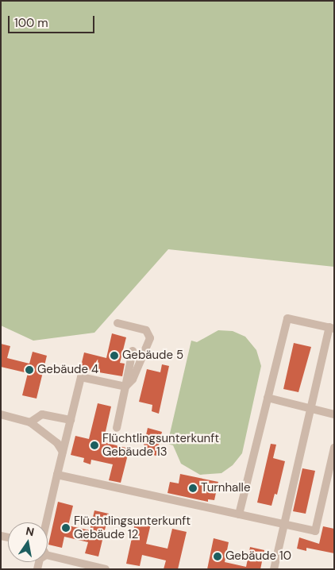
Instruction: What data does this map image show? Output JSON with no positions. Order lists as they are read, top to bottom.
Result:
{
  "places": [
    "Gebäude 5",
    "Gebäude 4",
    "Flüchtlingsunterkunft Gebäude 13",
    "Turnhalle",
    "Flüchtlingsunterkunft Gebäude 12",
    "Gebäude 10"
  ],
  "scale_bar": "100 m",
  "north": "top"
}
